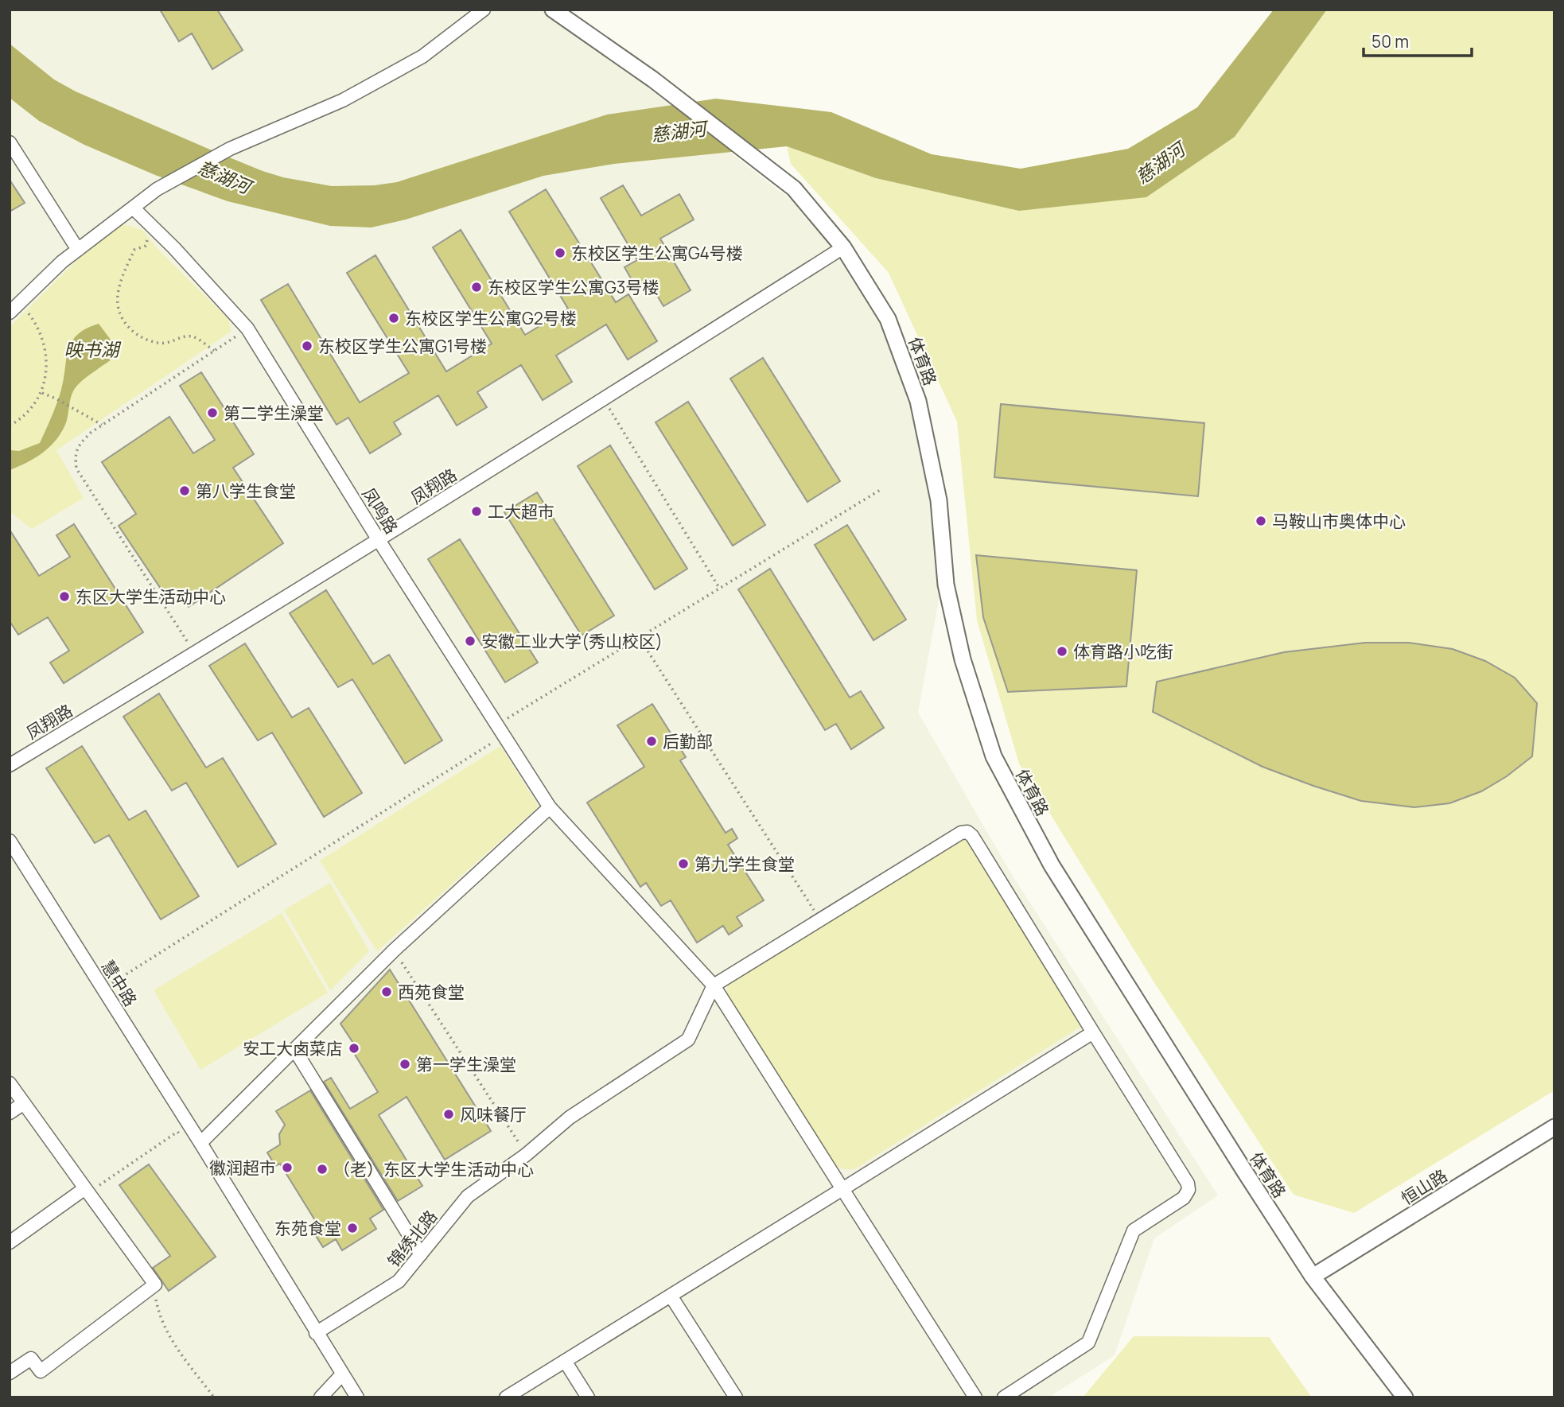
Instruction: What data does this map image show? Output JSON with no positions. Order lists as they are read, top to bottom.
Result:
{
  "streets": {
    "street": [
      "体育路",
      "凤翔路",
      "凤鸣路",
      "慧中路",
      "恒山路",
      "锦绣北路"
    ]
  },
  "crossings": [
    ["体育路", "凤翔路"],
    ["体育路", "恒山路"],
    ["凤翔路", "凤鸣路"],
    ["凤鸣路", "锦绣北路"],
    ["慧中路", "锦绣北路"]
  ],
  "water": ["慈湖河", "映书湖"],
  "places": [
    "东校区学生公寓G4号楼",
    "东校区学生公寓G3号楼",
    "东校区学生公寓G2号楼",
    "东校区学生公寓G1号楼",
    "第二学生澡堂",
    "第八学生食堂",
    "工大超市",
    "马鞍山市奥体中心",
    "东区大学生活动中心",
    "安徽工业大学(秀山校区)",
    "体育路小吃街",
    "后勤部",
    "第九学生食堂",
    "西苑食堂",
    "安工大卤菜店",
    "第一学生澡堂",
    "风味餐厅",
    "徽润超市",
    "（老）东区大学生活动中心",
    "东苑食堂"
  ],
  "scale_bar": "50 m"
}
